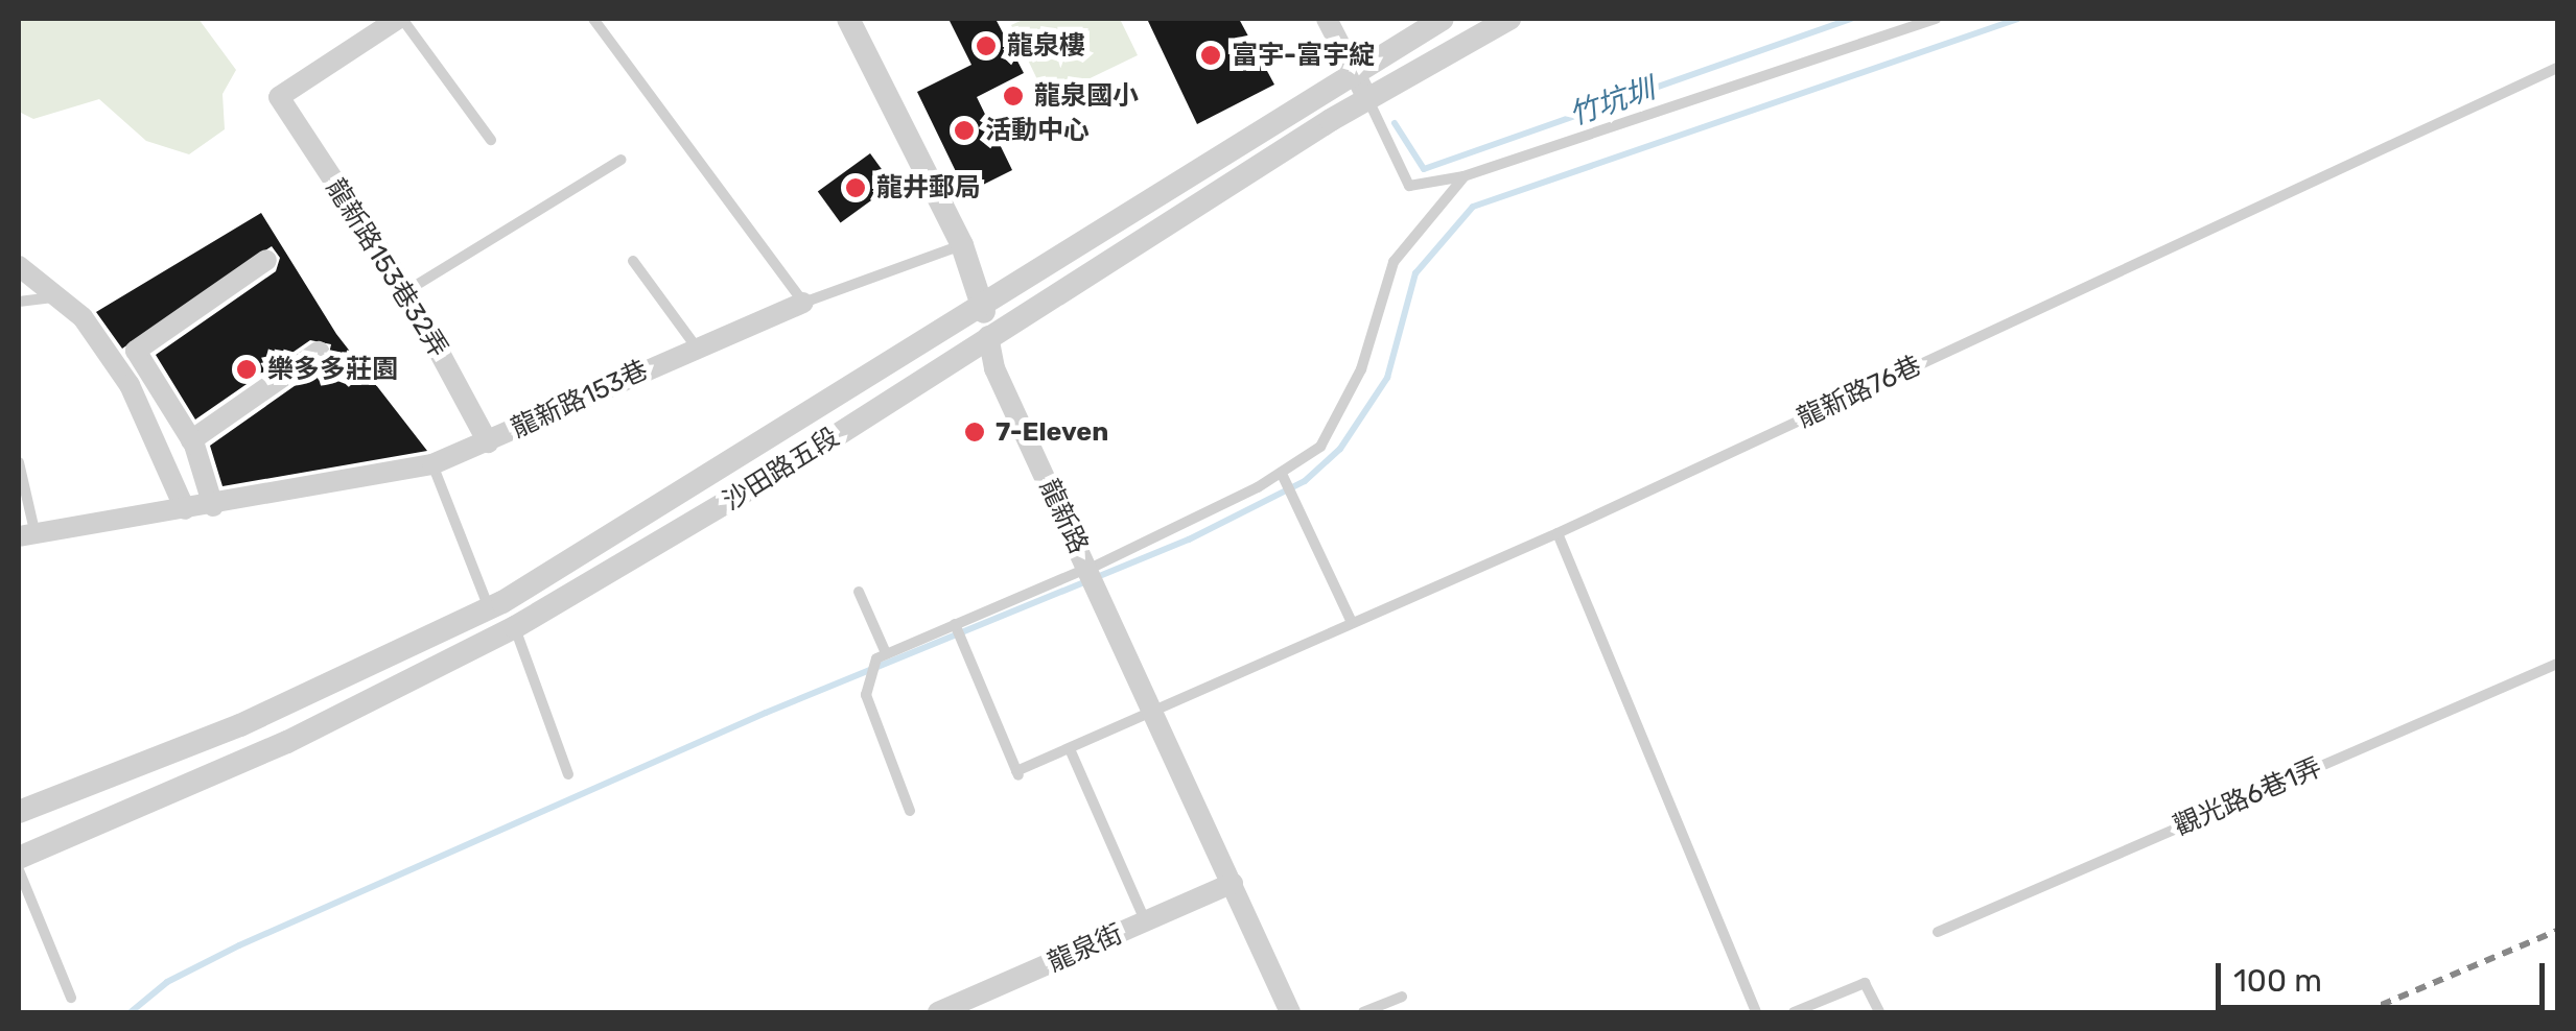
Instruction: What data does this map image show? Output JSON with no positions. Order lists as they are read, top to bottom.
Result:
{
  "streets": {
    "street": [
      "龍新路153巷32弄",
      "龍新路153巷",
      "沙田路五段",
      "龍新路",
      "龍泉街"
    ],
    "lane": ["龍新路76巷", "觀光路6巷1弄"]
  },
  "crossings": [
    ["龍新路153巷32弄", "龍新路153巷"],
    ["龍新路76巷", "龍新路"],
    ["龍新路153巷", "龍新路"],
    ["沙田路五段", "龍新路"],
    ["龍新路", "龍泉街"]
  ],
  "water": ["竹坑圳"],
  "places": [
    "龍泉樓",
    "富宇-富宇綻",
    "龍泉國小",
    "活動中心",
    "龍井郵局",
    "樂多多莊園",
    "7-Eleven"
  ],
  "scale_bar": "100 m"
}
